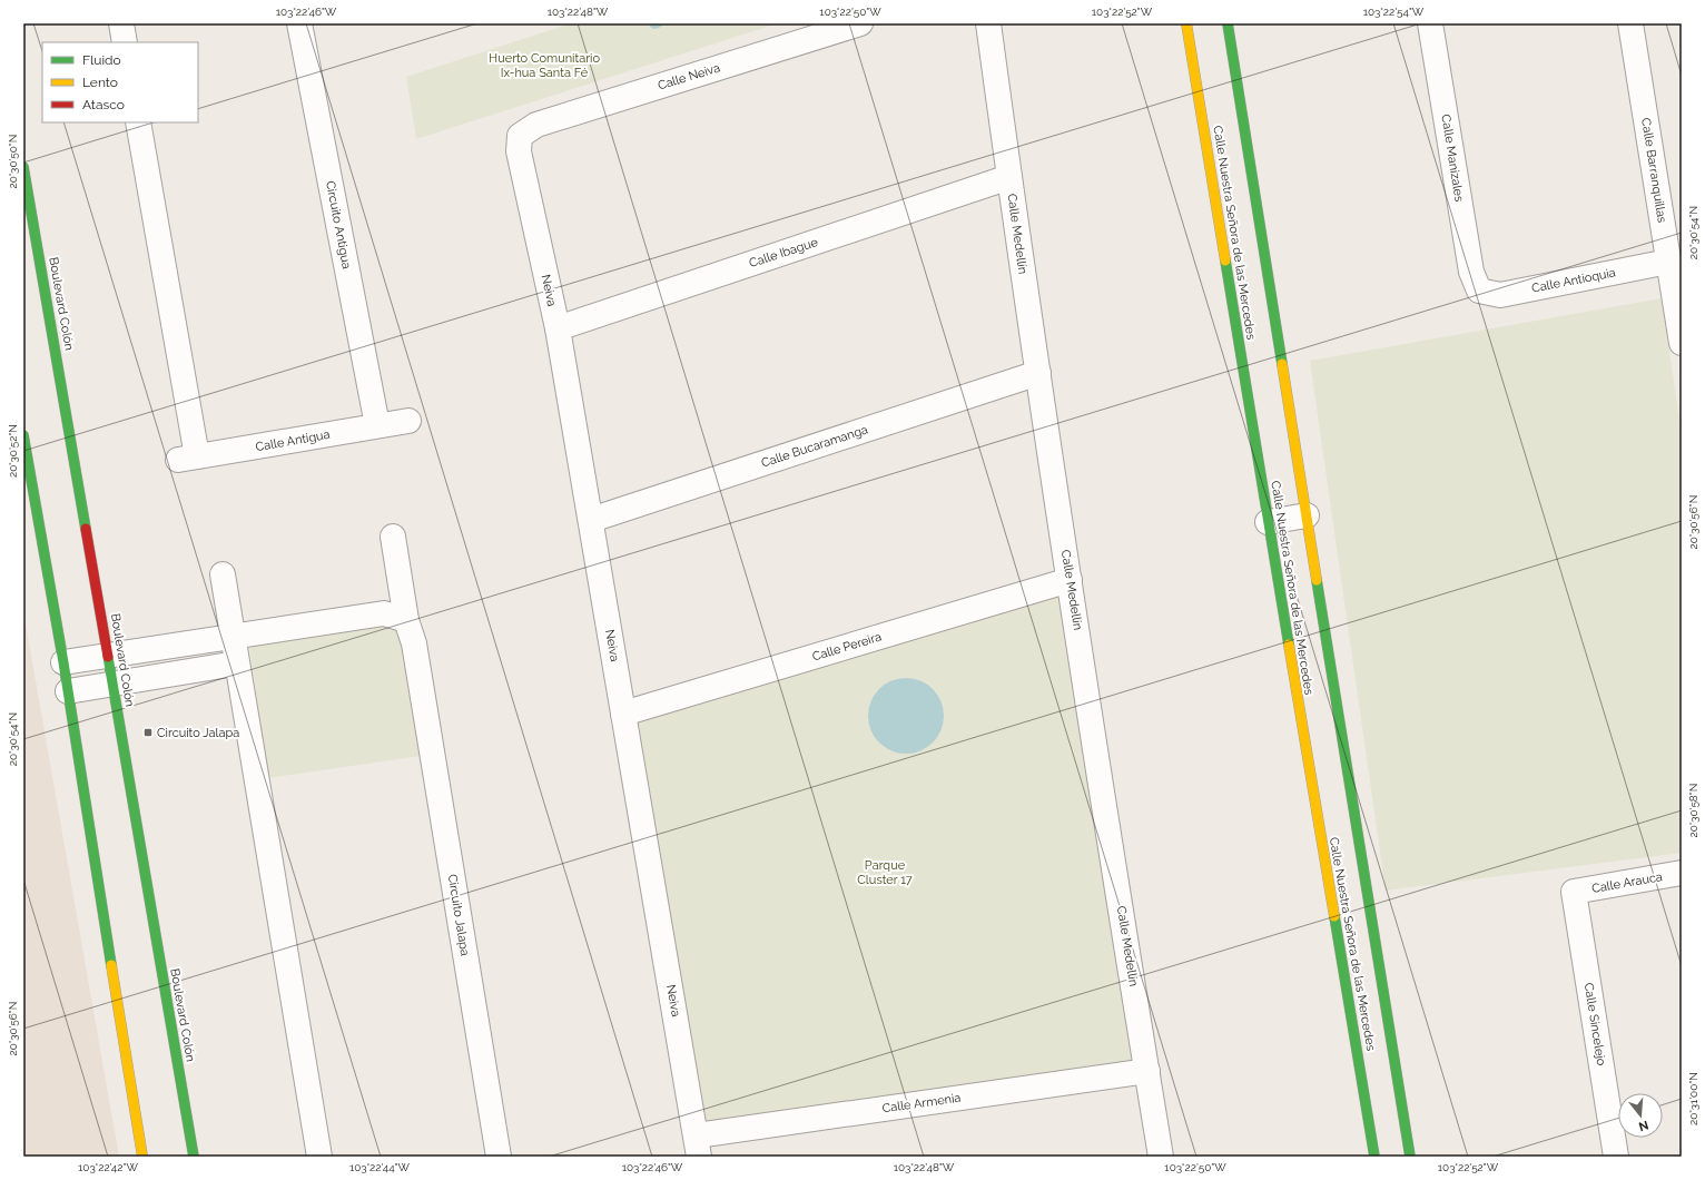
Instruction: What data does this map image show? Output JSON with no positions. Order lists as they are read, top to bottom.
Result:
{
  "streets": {
    "street": [
      "Calle Neiva",
      "Calle Manizales",
      "Calle Barranquillas",
      "Circuito Antigua",
      "Calle Nuestra Señora de las Mercedes",
      "Calle Medellín",
      "Calle Ibague",
      "Calle Antioquia",
      "Neiva",
      "Boulevard Colón",
      "Calle Antigua",
      "Calle Bucaramanga",
      "Calle Pereira",
      "Calle Arauca",
      "Circuito Jalapa",
      "Calle Sincelejo",
      "Calle Armenia"
    ]
  },
  "crossings": [
    ["Calle Neiva", "Neiva"],
    ["Calle Manizales", "Calle Antioquia"],
    ["Calle Barranquillas", "Calle Antioquia"],
    ["Circuito Antigua", "Calle Antigua"],
    ["Calle Medellín", "Calle Ibague"],
    ["Calle Medellín", "Calle Bucaramanga"],
    ["Calle Medellín", "Calle Pereira"],
    ["Calle Medellín", "Calle Armenia"],
    ["Calle Ibague", "Neiva"],
    ["Neiva", "Calle Bucaramanga"],
    ["Neiva", "Calle Pereira"],
    ["Neiva", "Calle Armenia"],
    ["Calle Arauca", "Calle Sincelejo"]
  ],
  "parks": ["Huerto Comunitario Ix-hua Santa Fé", "Parque Cluster 17"],
  "places": {
    "transit": ["Circuito Jalapa"]
  },
  "legend": ["Fluido", "Lento", "Atasco"],
  "north": "bottom",
  "coordinates": [
    "103°22'46\"W",
    "103°22'48\"W",
    "103°22'50\"W",
    "103°22'52\"W",
    "103°22'54\"W",
    "20°30'50\"N",
    "20°30'54\"N",
    "20°30'52\"N",
    "20°30'56\"N",
    "20°30'58\"N",
    "20°31'00\"N",
    "103°22'42\"W",
    "103°22'44\"W"
  ]
}
